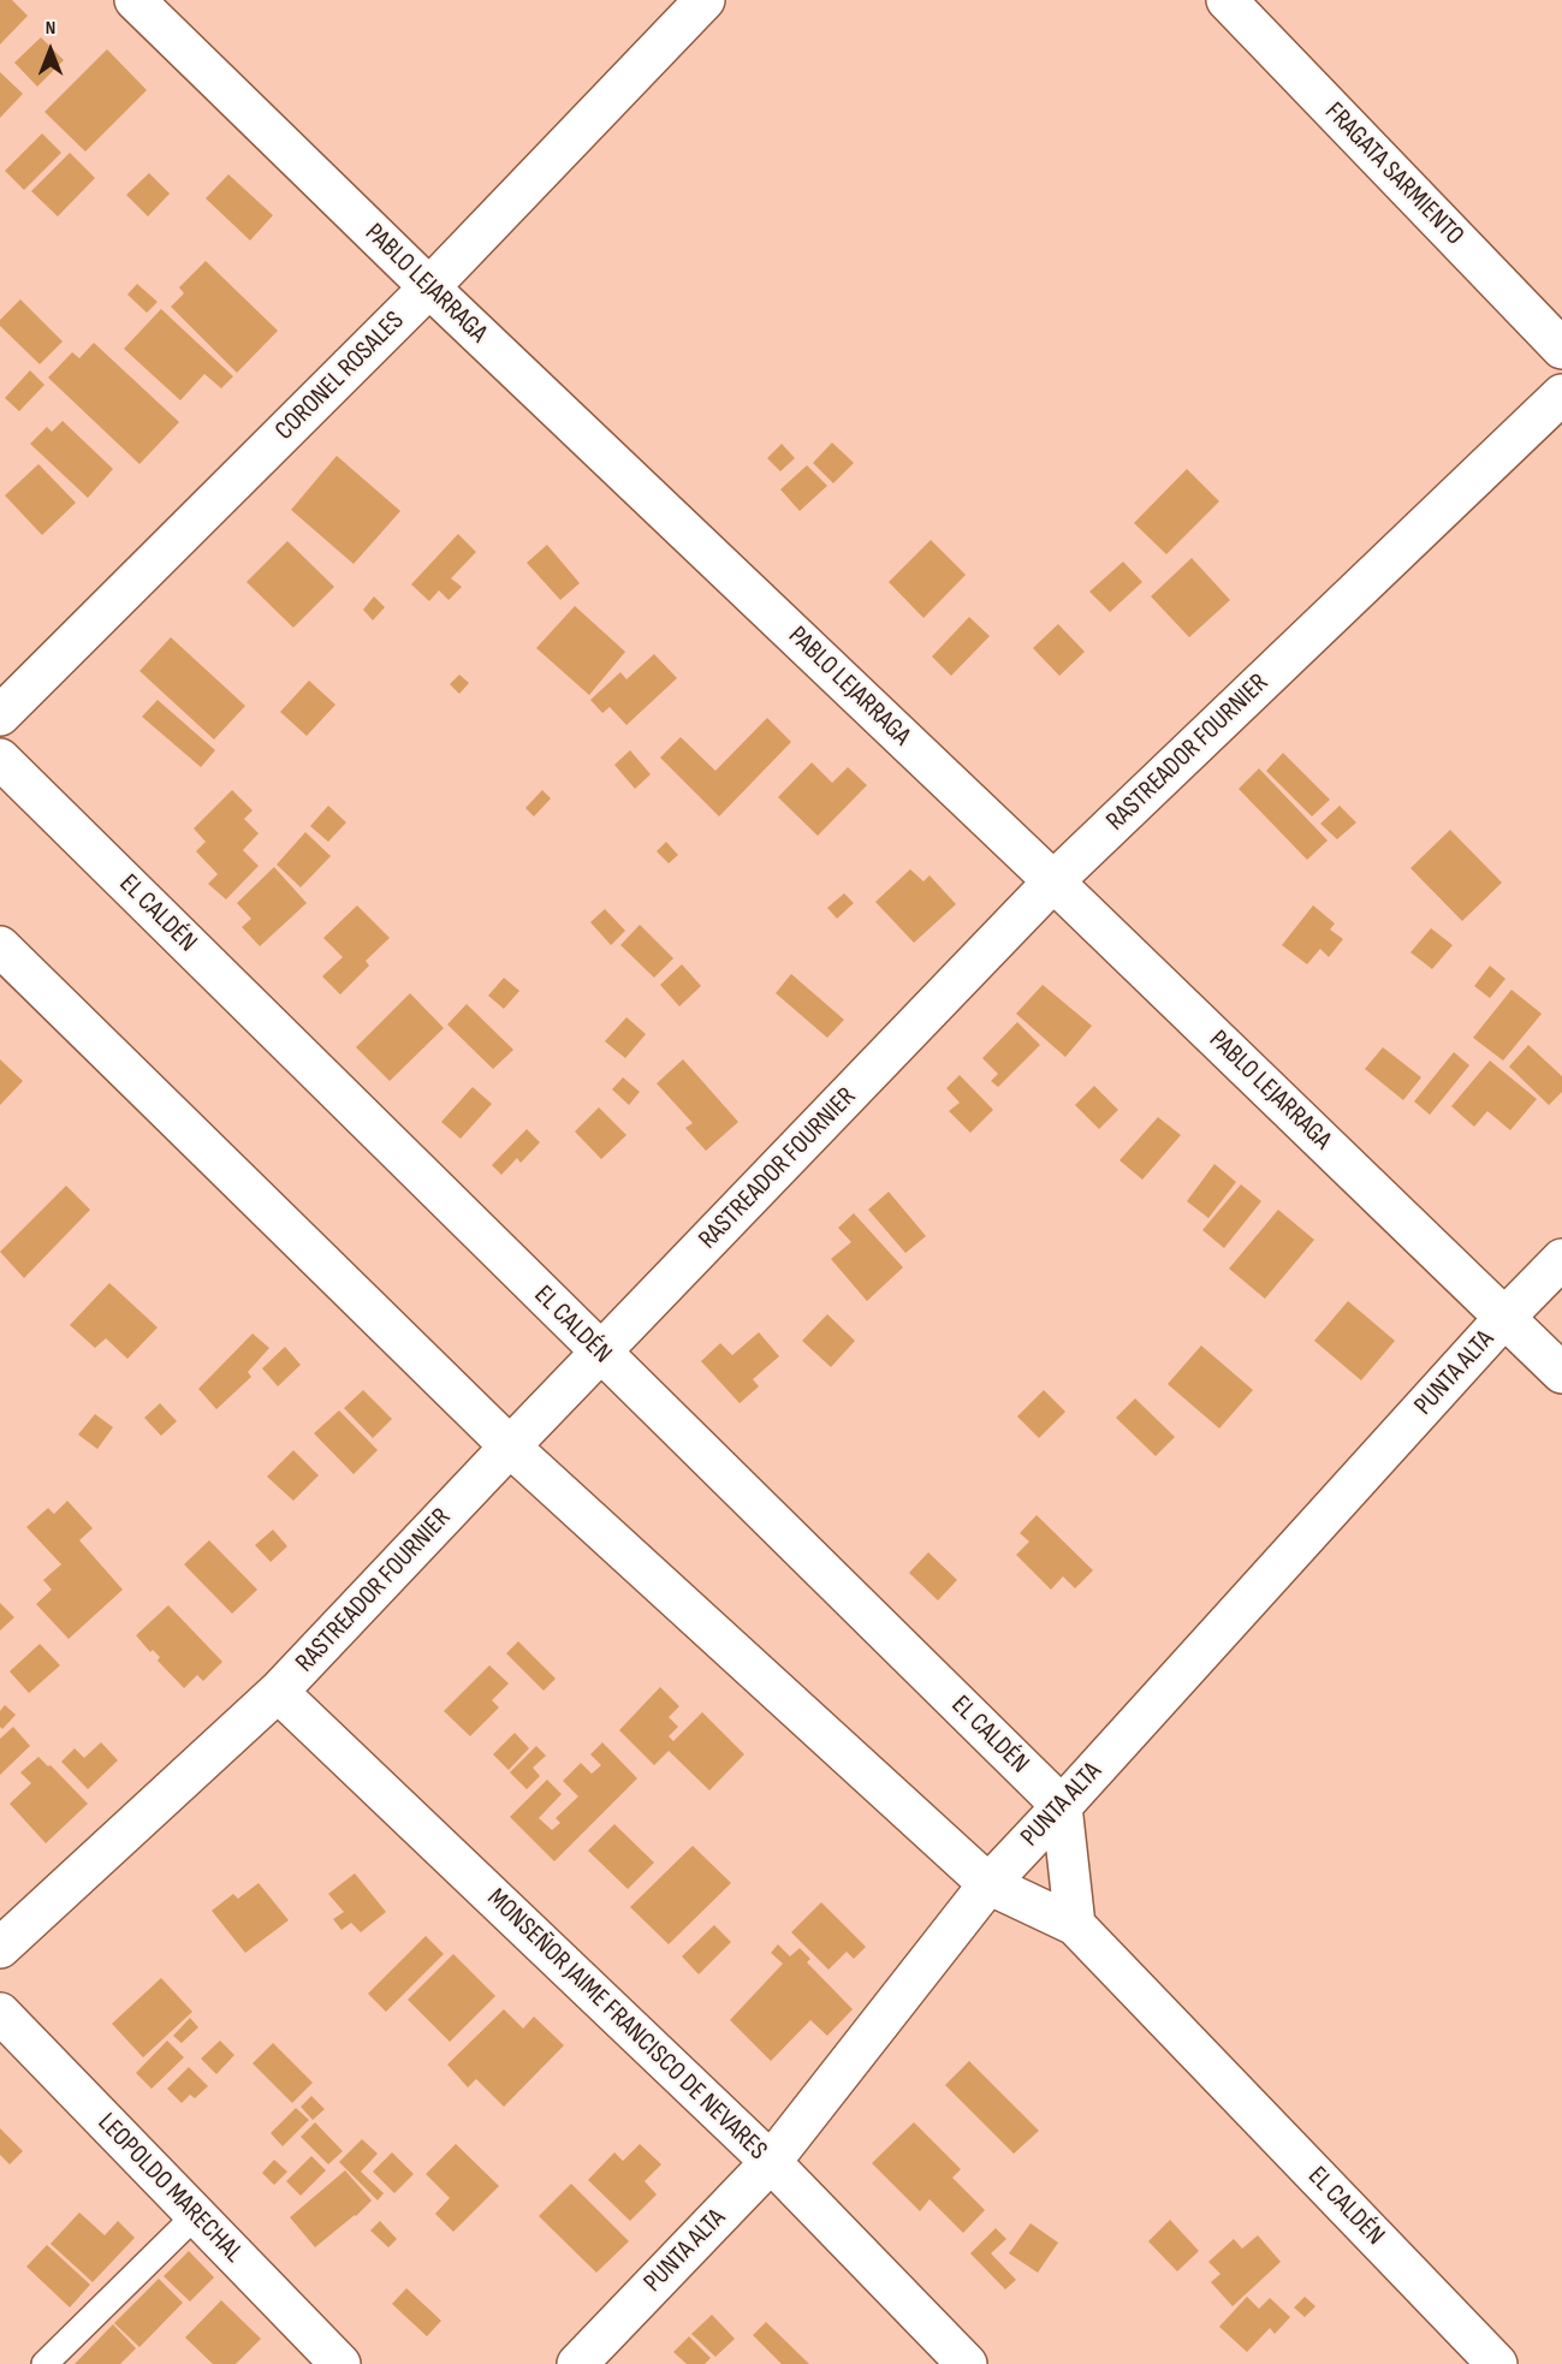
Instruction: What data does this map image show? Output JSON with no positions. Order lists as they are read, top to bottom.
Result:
{
  "streets": {
    "street": [
      "FRAGATA SARMIENTO",
      "PABLO LEJARRAGA",
      "CORONEL ROSALES",
      "RASTREADOR FOURNIER",
      "EL CALDÉN",
      "PUNTA ALTA",
      "MONSEÑOR JAIME FRANCISCO DE NEVARES",
      "LEOPOLDO MARECHAL"
    ]
  },
  "crossings": [
    ["PABLO LEJARRAGA", "CORONEL ROSALES"],
    ["PABLO LEJARRAGA", "RASTREADOR FOURNIER"],
    ["PABLO LEJARRAGA", "PUNTA ALTA"],
    ["RASTREADOR FOURNIER", "EL CALDÉN"],
    ["RASTREADOR FOURNIER", "MONSEÑOR JAIME FRANCISCO DE NEVARES"],
    ["EL CALDÉN", "PUNTA ALTA"],
    ["PUNTA ALTA", "MONSEÑOR JAIME FRANCISCO DE NEVARES"]
  ],
  "north": "top"
}
